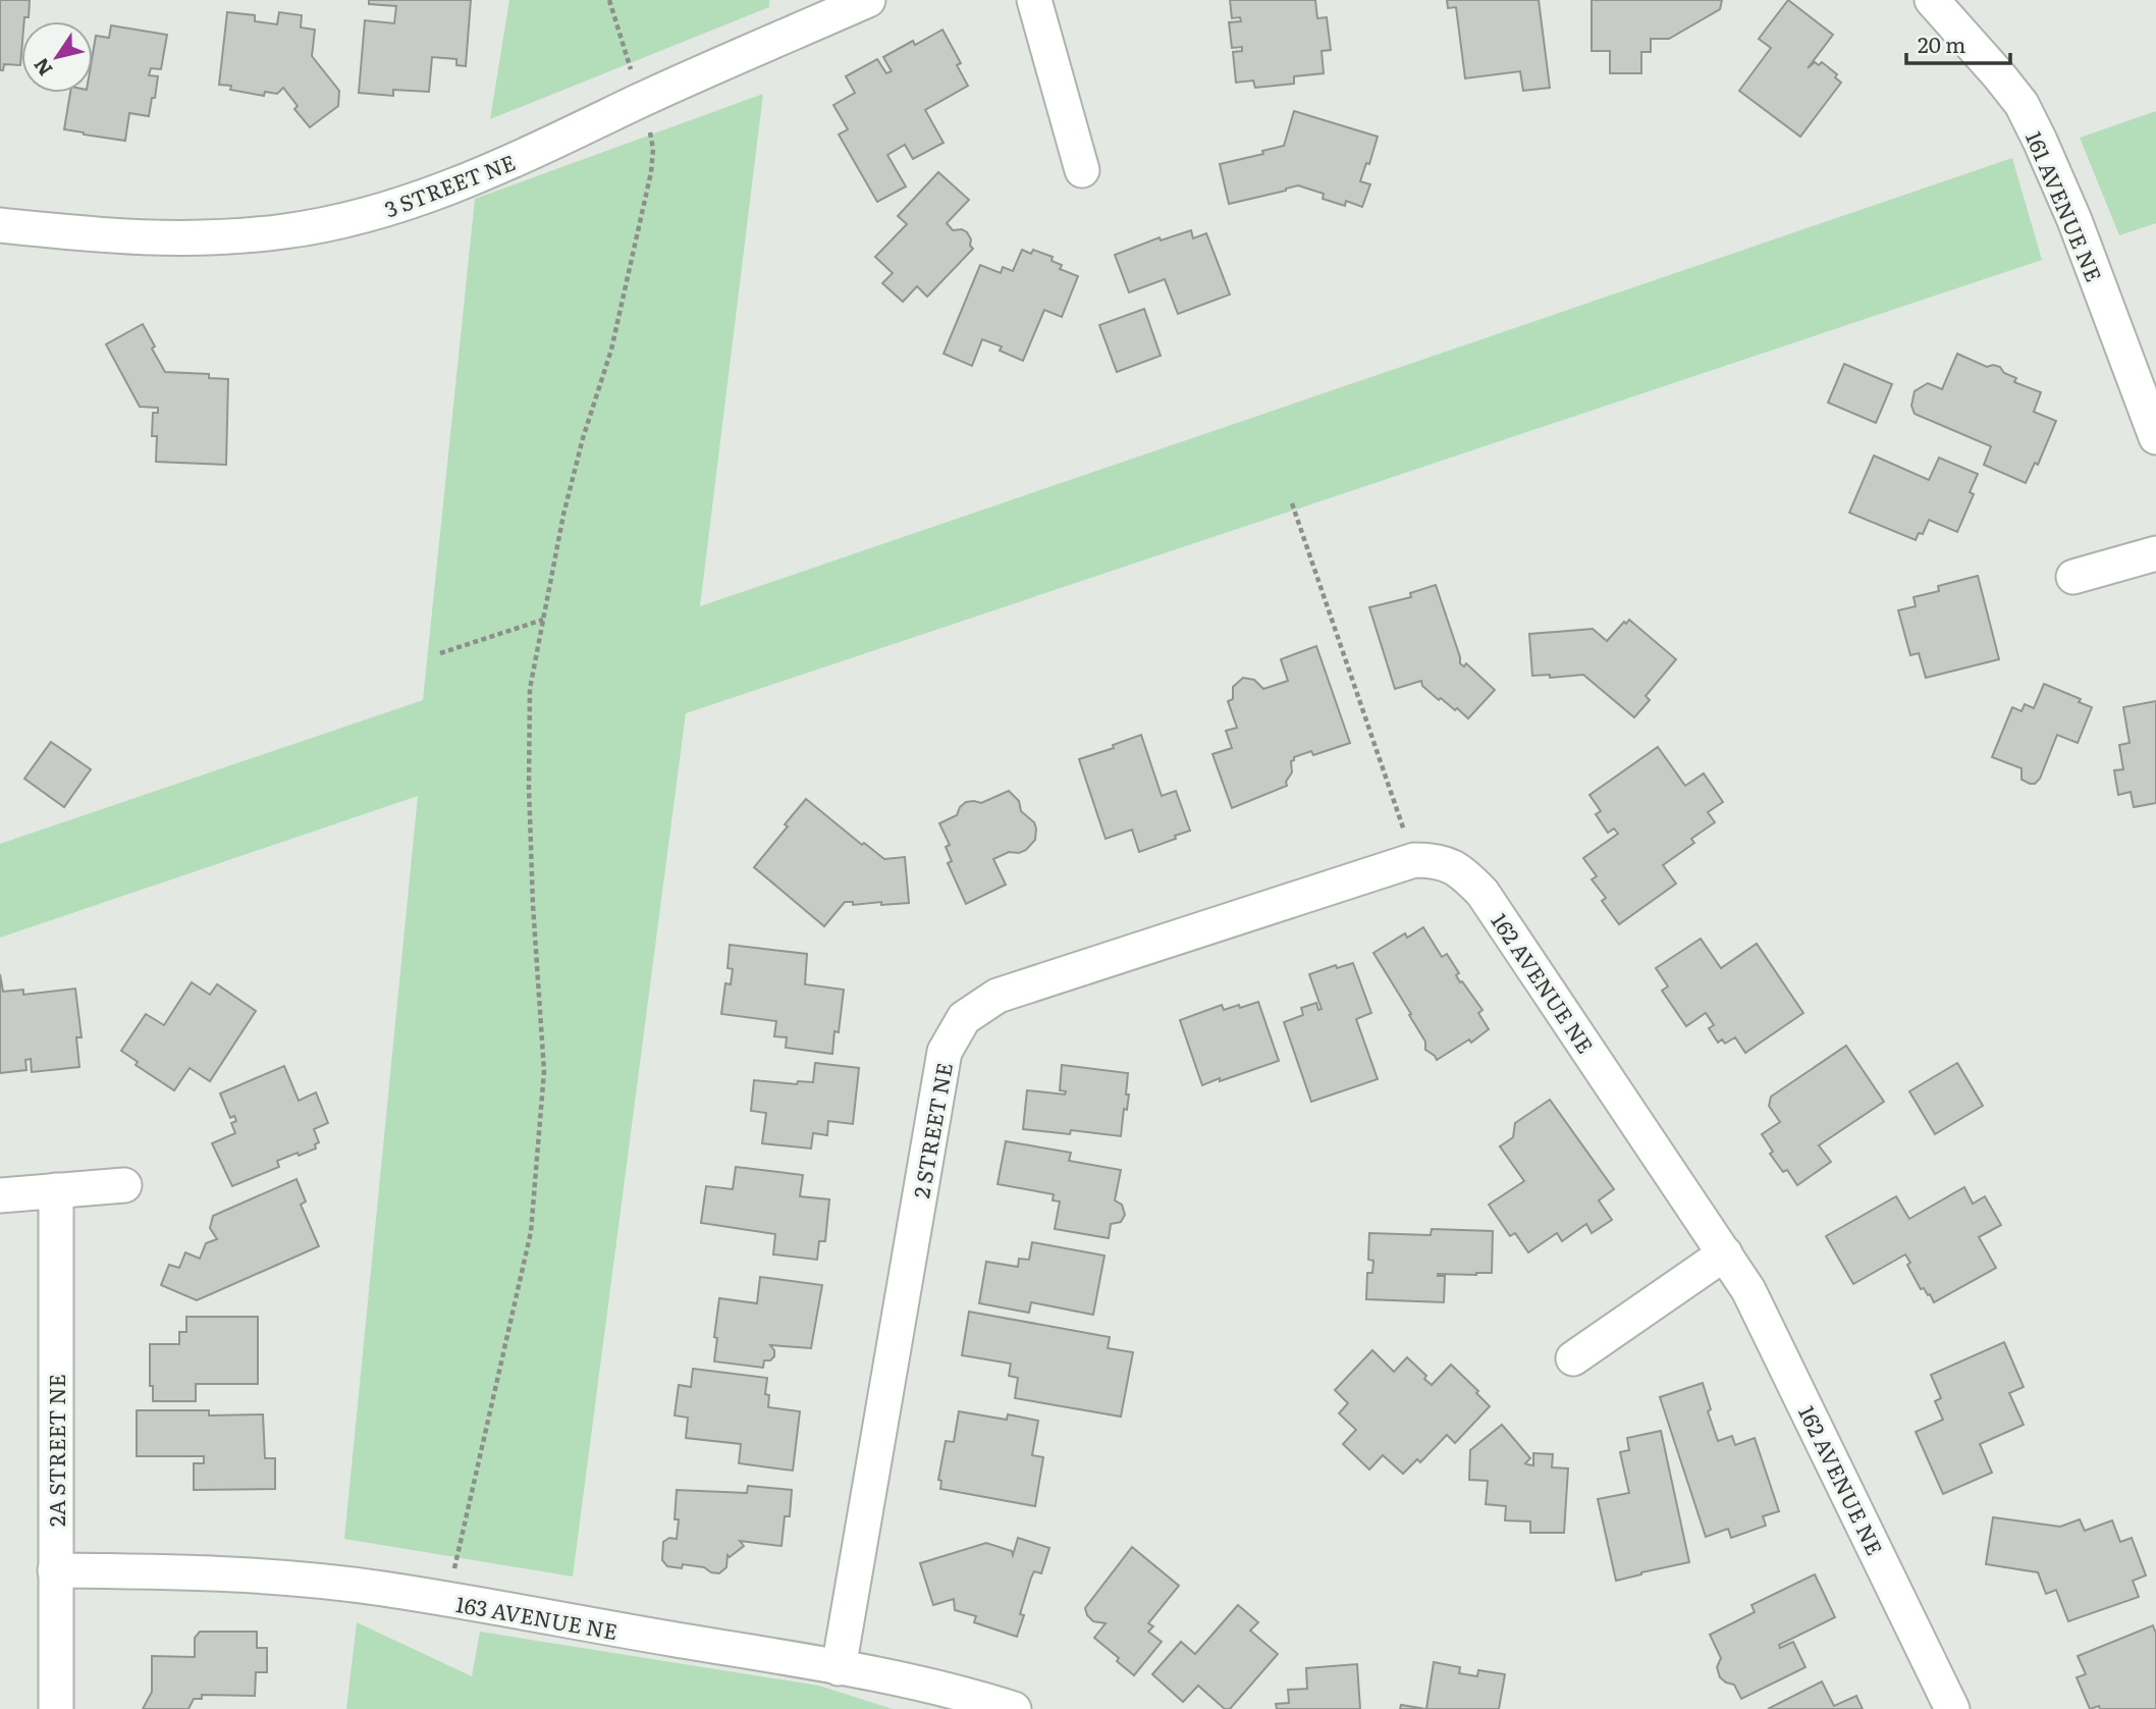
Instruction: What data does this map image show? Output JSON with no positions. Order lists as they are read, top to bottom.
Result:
{
  "streets": {
    "street": [
      "3 STREET NE",
      "161 AVENUE NE",
      "162 AVENUE NE",
      "2 STREET NE",
      "2A STREET NE",
      "163 AVENUE NE"
    ]
  },
  "crossings": [
    ["162 AVENUE NE", "2 STREET NE"],
    ["2 STREET NE", "163 AVENUE NE"],
    ["2A STREET NE", "163 AVENUE NE"]
  ],
  "scale_bar": "20 m",
  "north": "bottom left"
}
